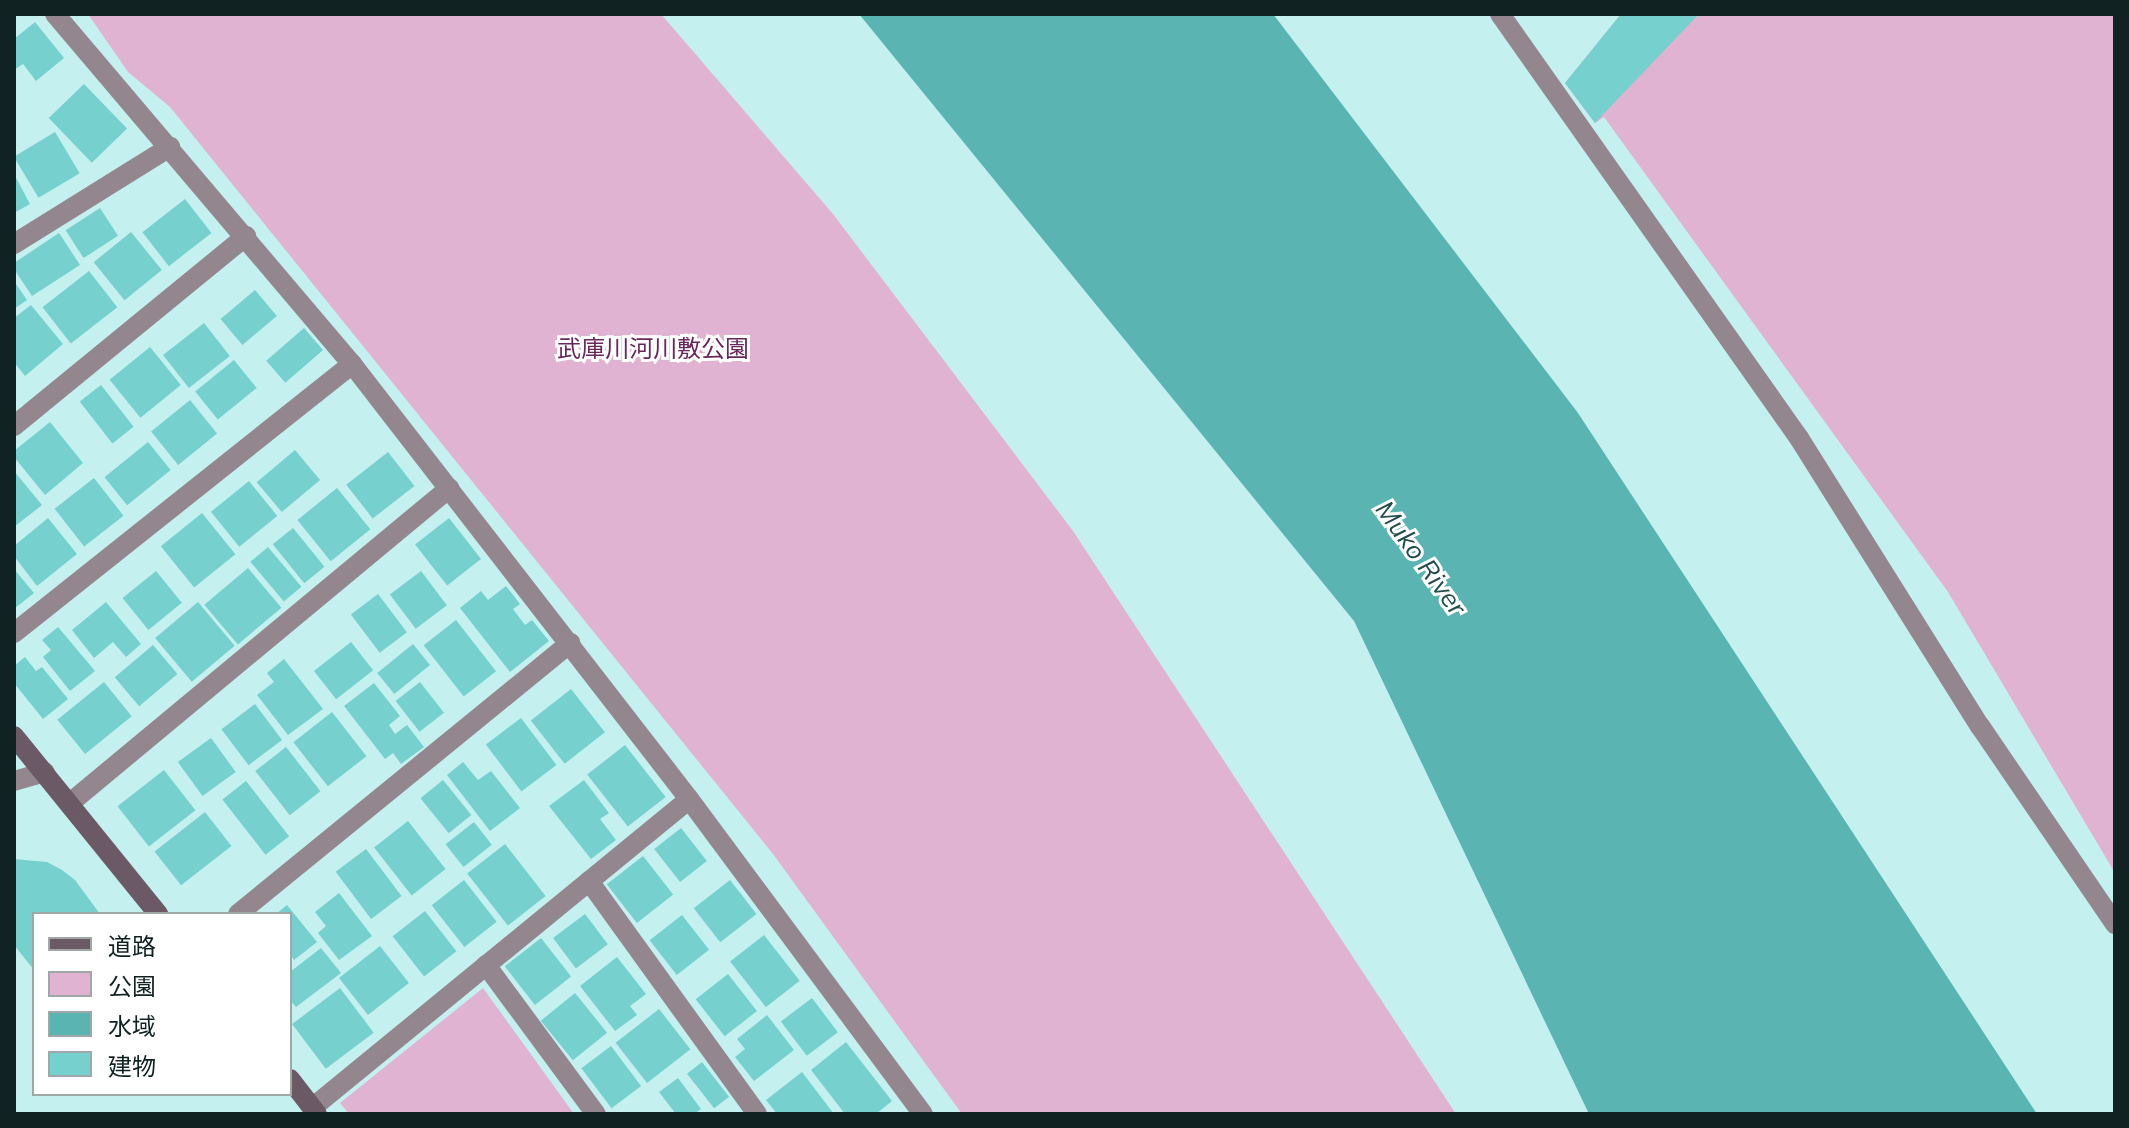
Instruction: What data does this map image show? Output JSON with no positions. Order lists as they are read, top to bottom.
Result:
{
  "water": ["Muko River"],
  "parks": ["武庫川河川敷公園"],
  "legend": [
    "道路",
    "公園",
    "水域",
    "建物"
  ]
}
